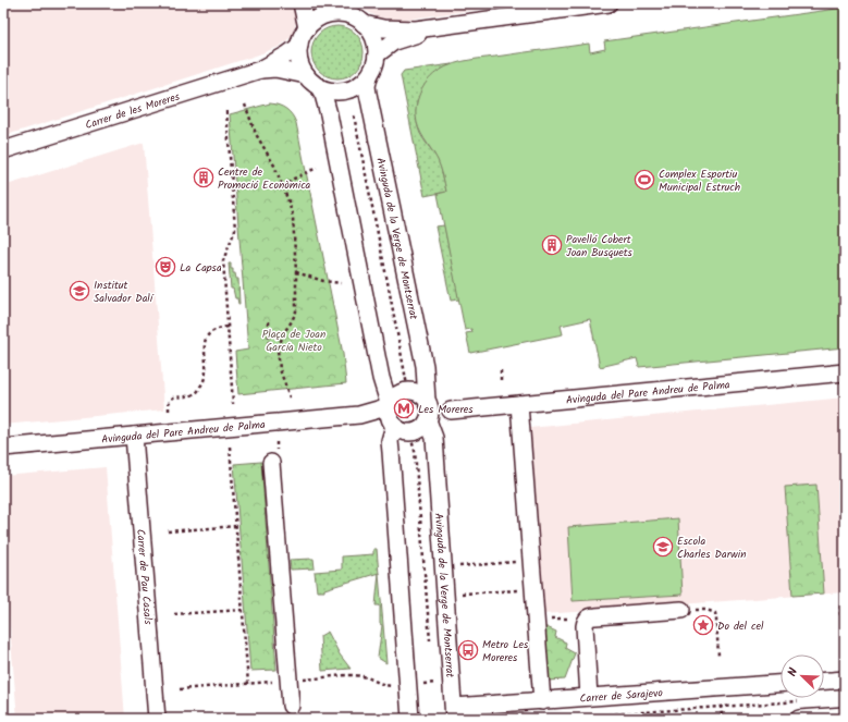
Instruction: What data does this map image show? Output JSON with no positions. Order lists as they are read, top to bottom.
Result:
{
  "streets": {
    "street": [
      "Carrer de les Moreres",
      "Avinguda de la Verge de Montserrat",
      "Avinguda del Pare Andreu de Palma",
      "Carrer de Pau Casals",
      "Carrer de Sarajevo"
    ]
  },
  "crossings": [
    ["Carrer de les Moreres", "Avinguda de la Verge de Montserrat"],
    ["Avinguda de la Verge de Montserrat", "Avinguda del Pare Andreu de Palma"],
    ["Avinguda de la Verge de Montserrat", "Carrer de Sarajevo"],
    ["Avinguda del Pare Andreu de Palma", "Carrer de Pau Casals"]
  ],
  "parks": ["Plaça de Joan García Nieto"],
  "places": {
    "building": ["Centre de Promoció Econòmica", "Pavelló Cobert Joan Busquets"],
    "sports": ["Complex Esportiu Municipal Estruch"],
    "theatre": ["La Capsa"],
    "school or university": ["Institut Salvador Dalí", "Escola Charles Darwin"],
    "metro station": ["Les Moreres"],
    "place": ["Do del cel"],
    "bus stop": ["Metro Les Moreres"]
  },
  "north": "top left"
}
